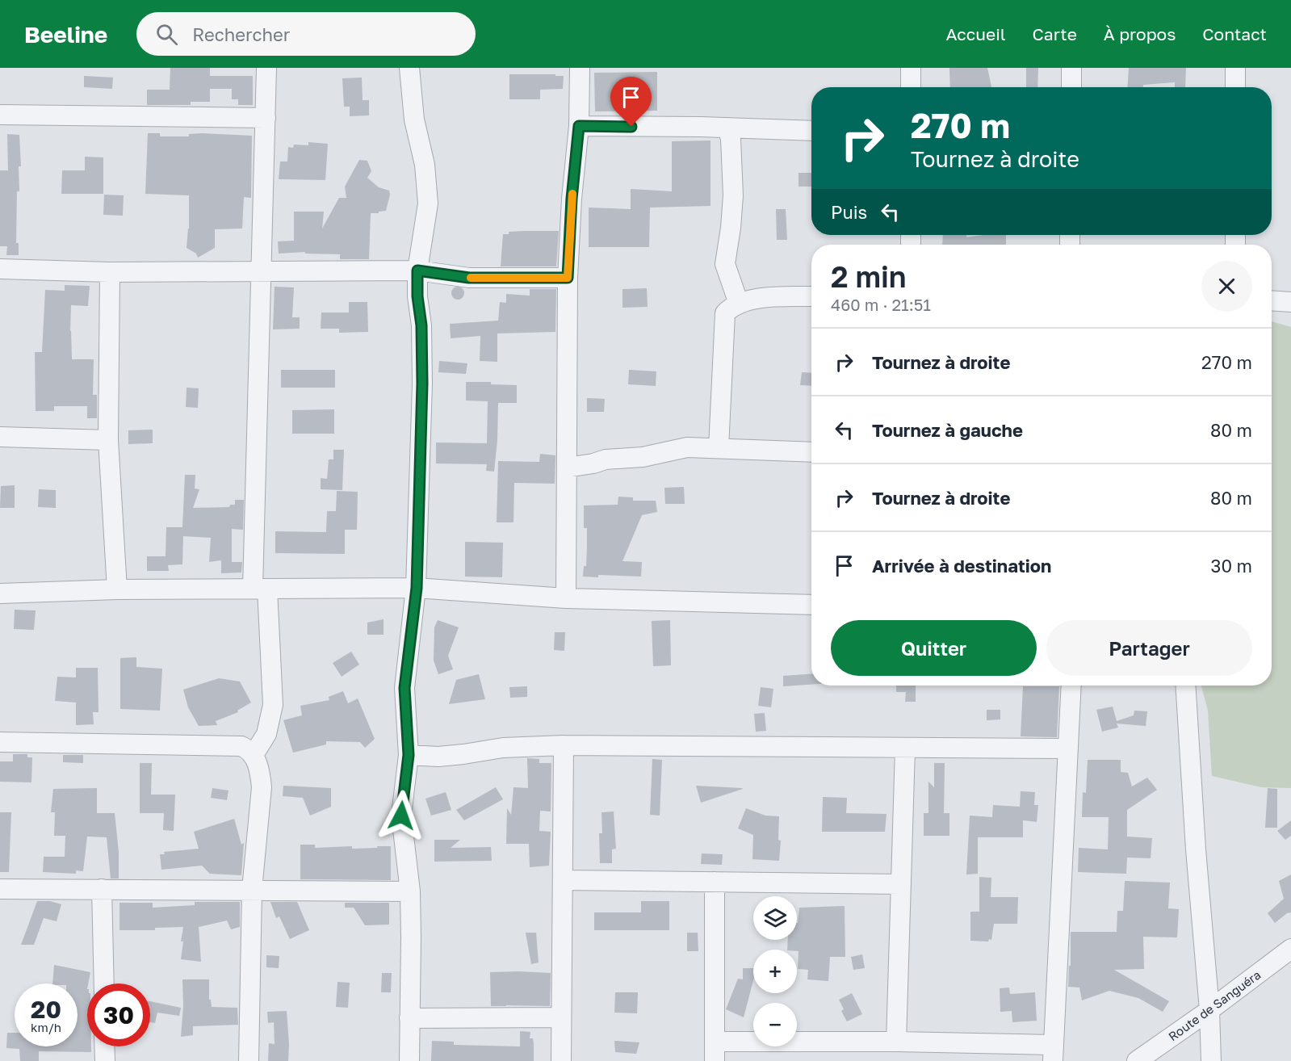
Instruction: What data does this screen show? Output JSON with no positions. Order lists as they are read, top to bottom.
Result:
{
  "streets": {
    "street": ["Route de Sanguéra"]
  },
  "page": {
    "header": "Beeline",
    "search": "Rechercher",
    "nav": [
      "Accueil",
      "Carte",
      "À propos",
      "Contact"
    ],
    "turn": ["270 m", "Tournez à droite"],
    "then": "Puis",
    "heading": ["2 min", "460 m · 21:51"],
    "list": [
      {
        "name": "Tournez à droite",
        "value": "270 m"
      },
      {
        "name": "Tournez à gauche",
        "value": "80 m"
      },
      {
        "name": "Tournez à droite",
        "value": "80 m"
      },
      {
        "name": "Arrivée à destination",
        "value": "30 m"
      }
    ],
    "buttons": ["Quitter", "Partager"],
    "map_buttons": ["+", "−"],
    "speed": "20 km/h",
    "limit": "30"
  }
}
